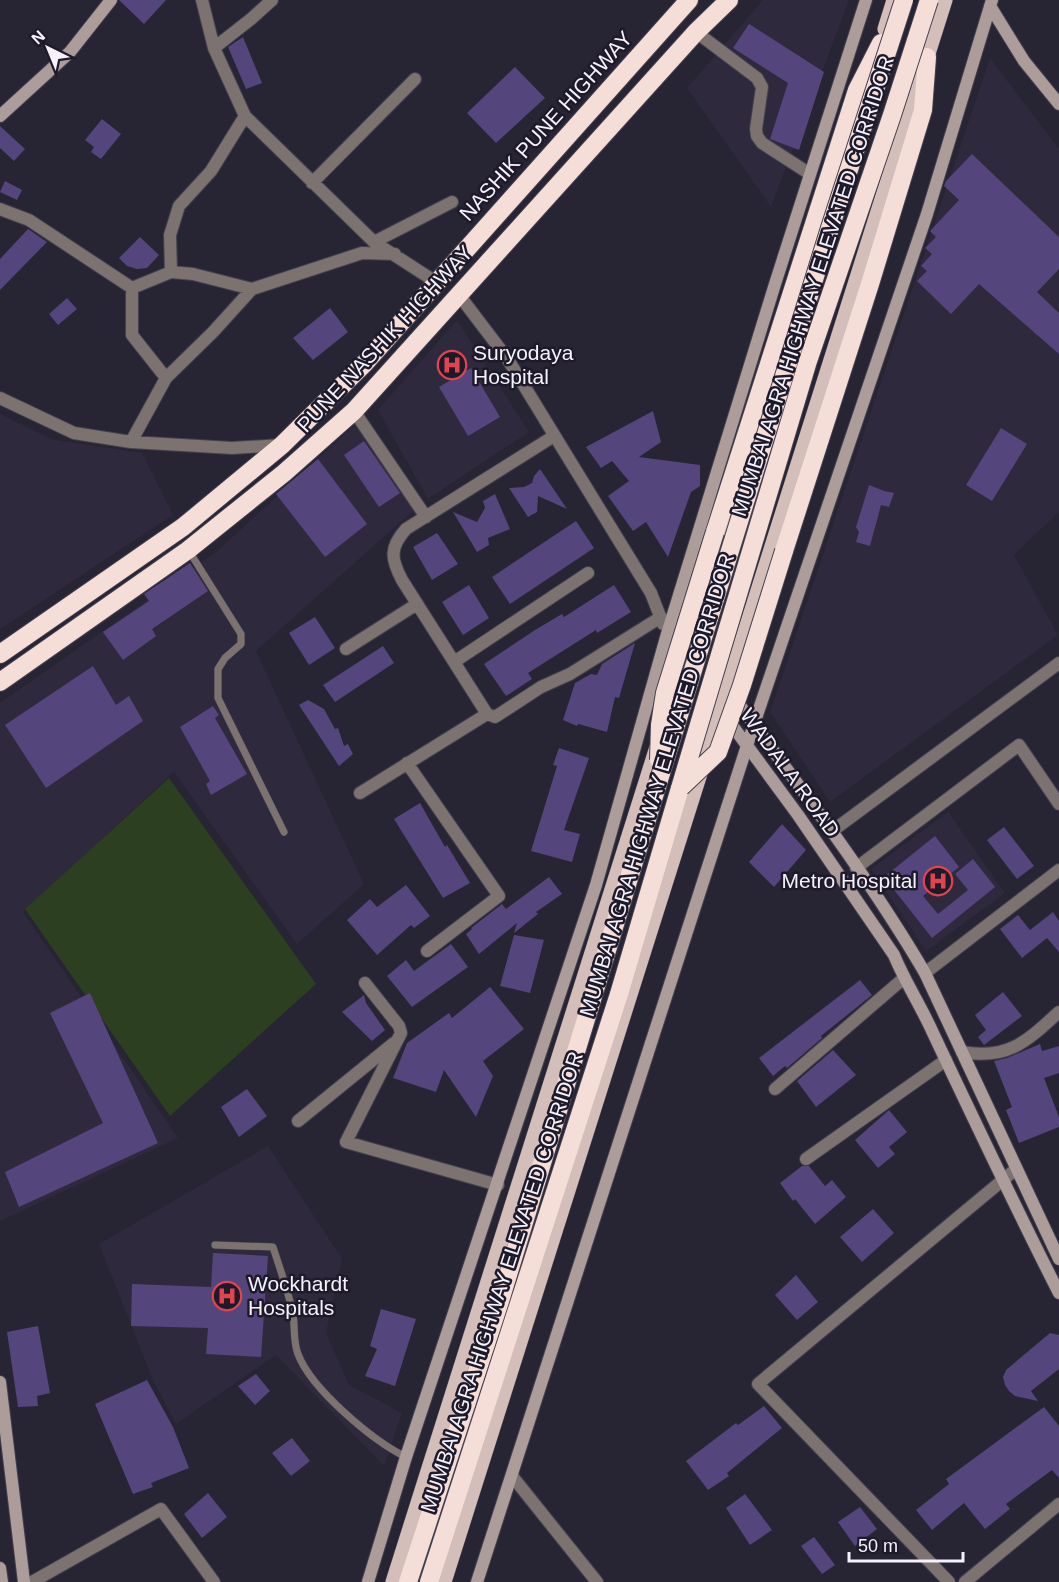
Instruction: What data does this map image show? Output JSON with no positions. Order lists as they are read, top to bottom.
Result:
{
  "streets": {
    "highway": ["NASHIK PUNE HIGHWAY", "MUMBAI AGRA HIGHWAY ELEVATED CORRIDOR", "PUNE NASHIK HIGHWAY"],
    "street": ["WADALA ROAD"]
  },
  "places": {
    "hospital": ["Suryodaya Hospital", "Metro Hospital", "Wockhardt Hospitals"]
  },
  "scale_bar": "50 m",
  "north": "top left"
}
